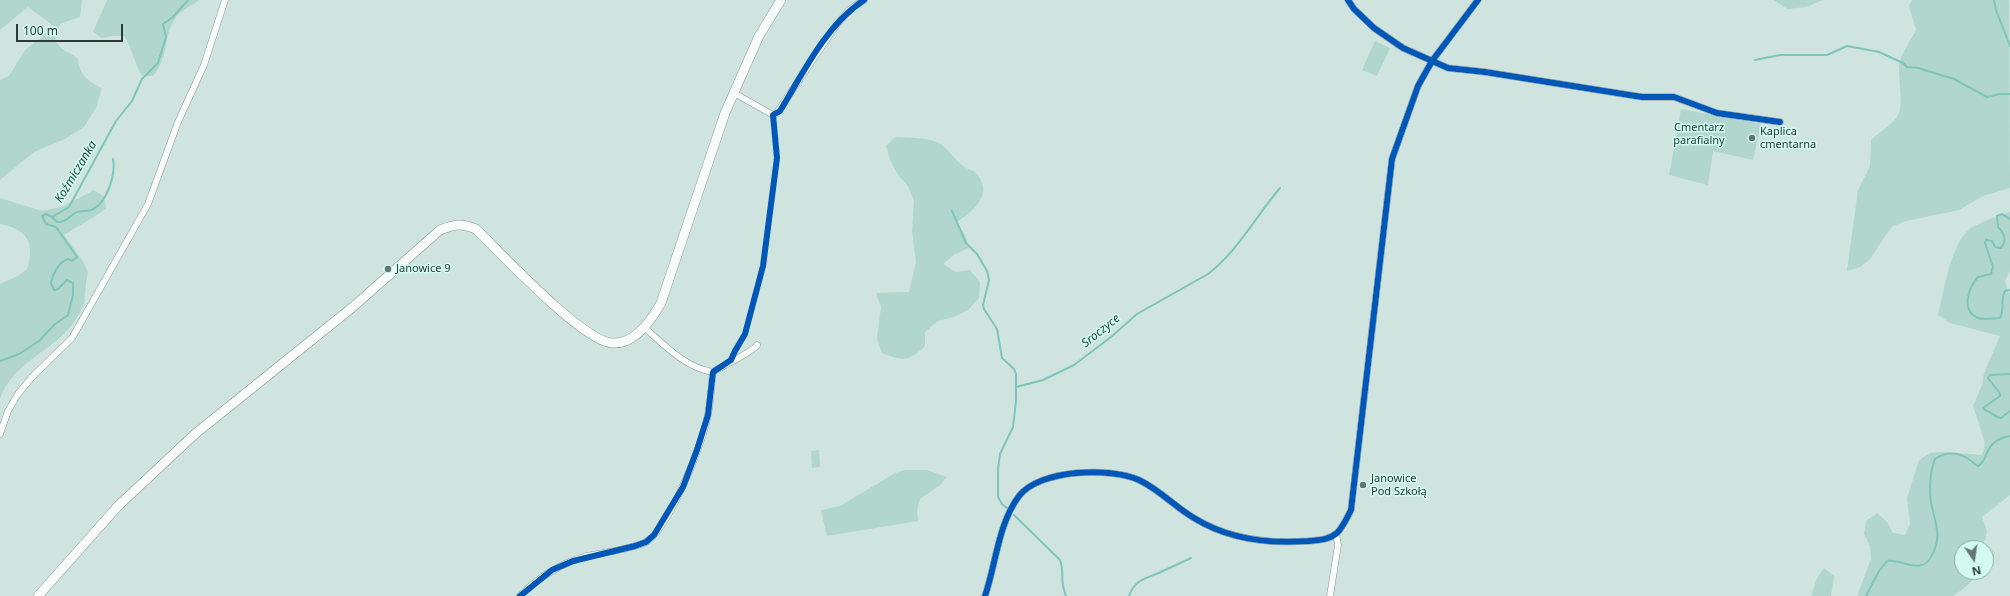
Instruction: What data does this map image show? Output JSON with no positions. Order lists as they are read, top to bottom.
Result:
{
  "water": ["Koźmiczanka", "Sroczyce"],
  "parks": ["Cmentarz parafialny"],
  "places": ["Kaplica cmentarna", "Janowice 9", "Janowice Pod Szkołą"],
  "scale_bar": "100 m",
  "north": "bottom"
}
